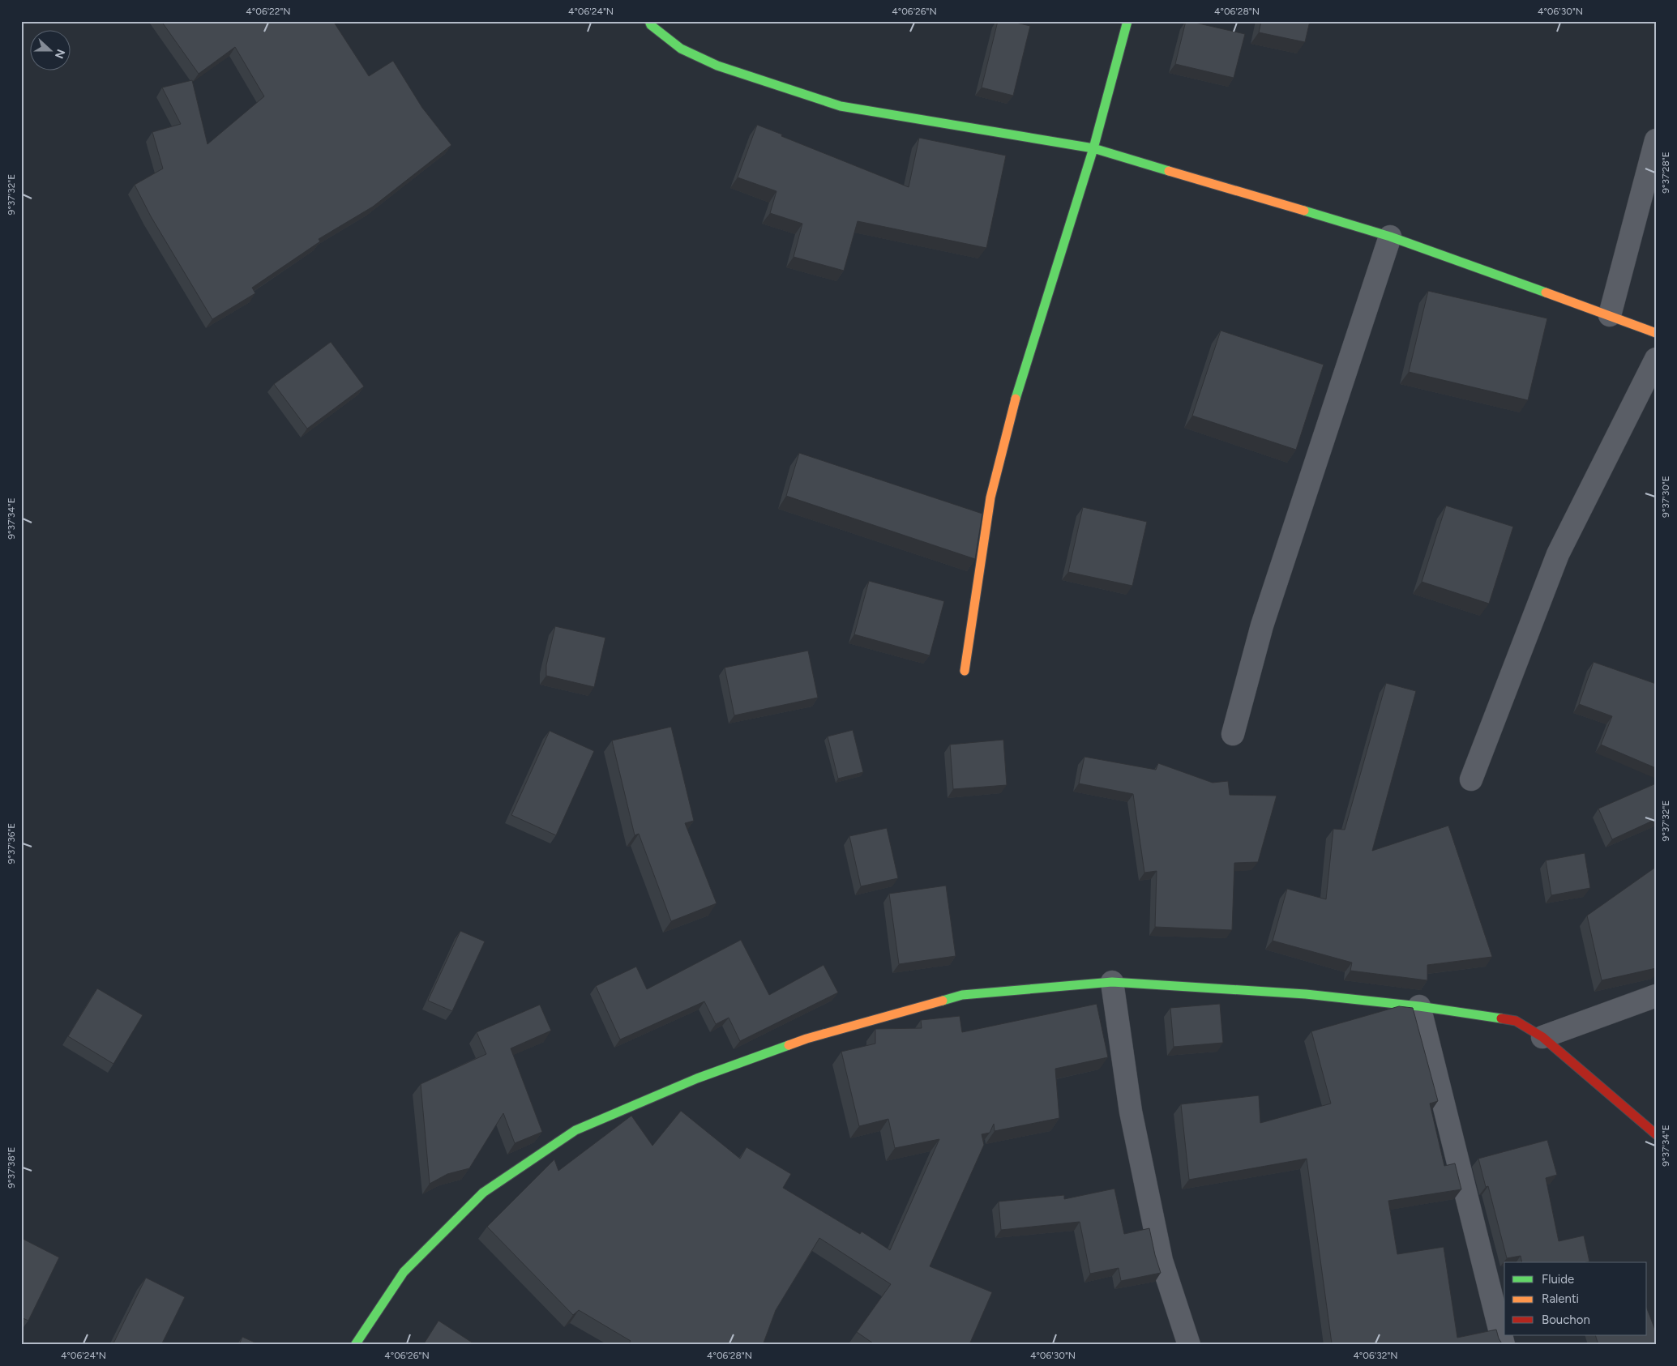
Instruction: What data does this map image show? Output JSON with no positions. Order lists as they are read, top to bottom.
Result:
{
  "legend": ["Fluide", "Ralenti", "Bouchon"],
  "north": "right",
  "coordinates": [
    "4°06'22\"N",
    "4°06'24\"N",
    "4°06'26\"N",
    "4°06'28\"N",
    "4°06'30\"N",
    "9°37'28\"E",
    "9°37'32\"E",
    "9°37'30\"E",
    "9°37'34\"E",
    "9°37'36\"E",
    "9°37'38\"E",
    "4°06'32\"N"
  ]
}
